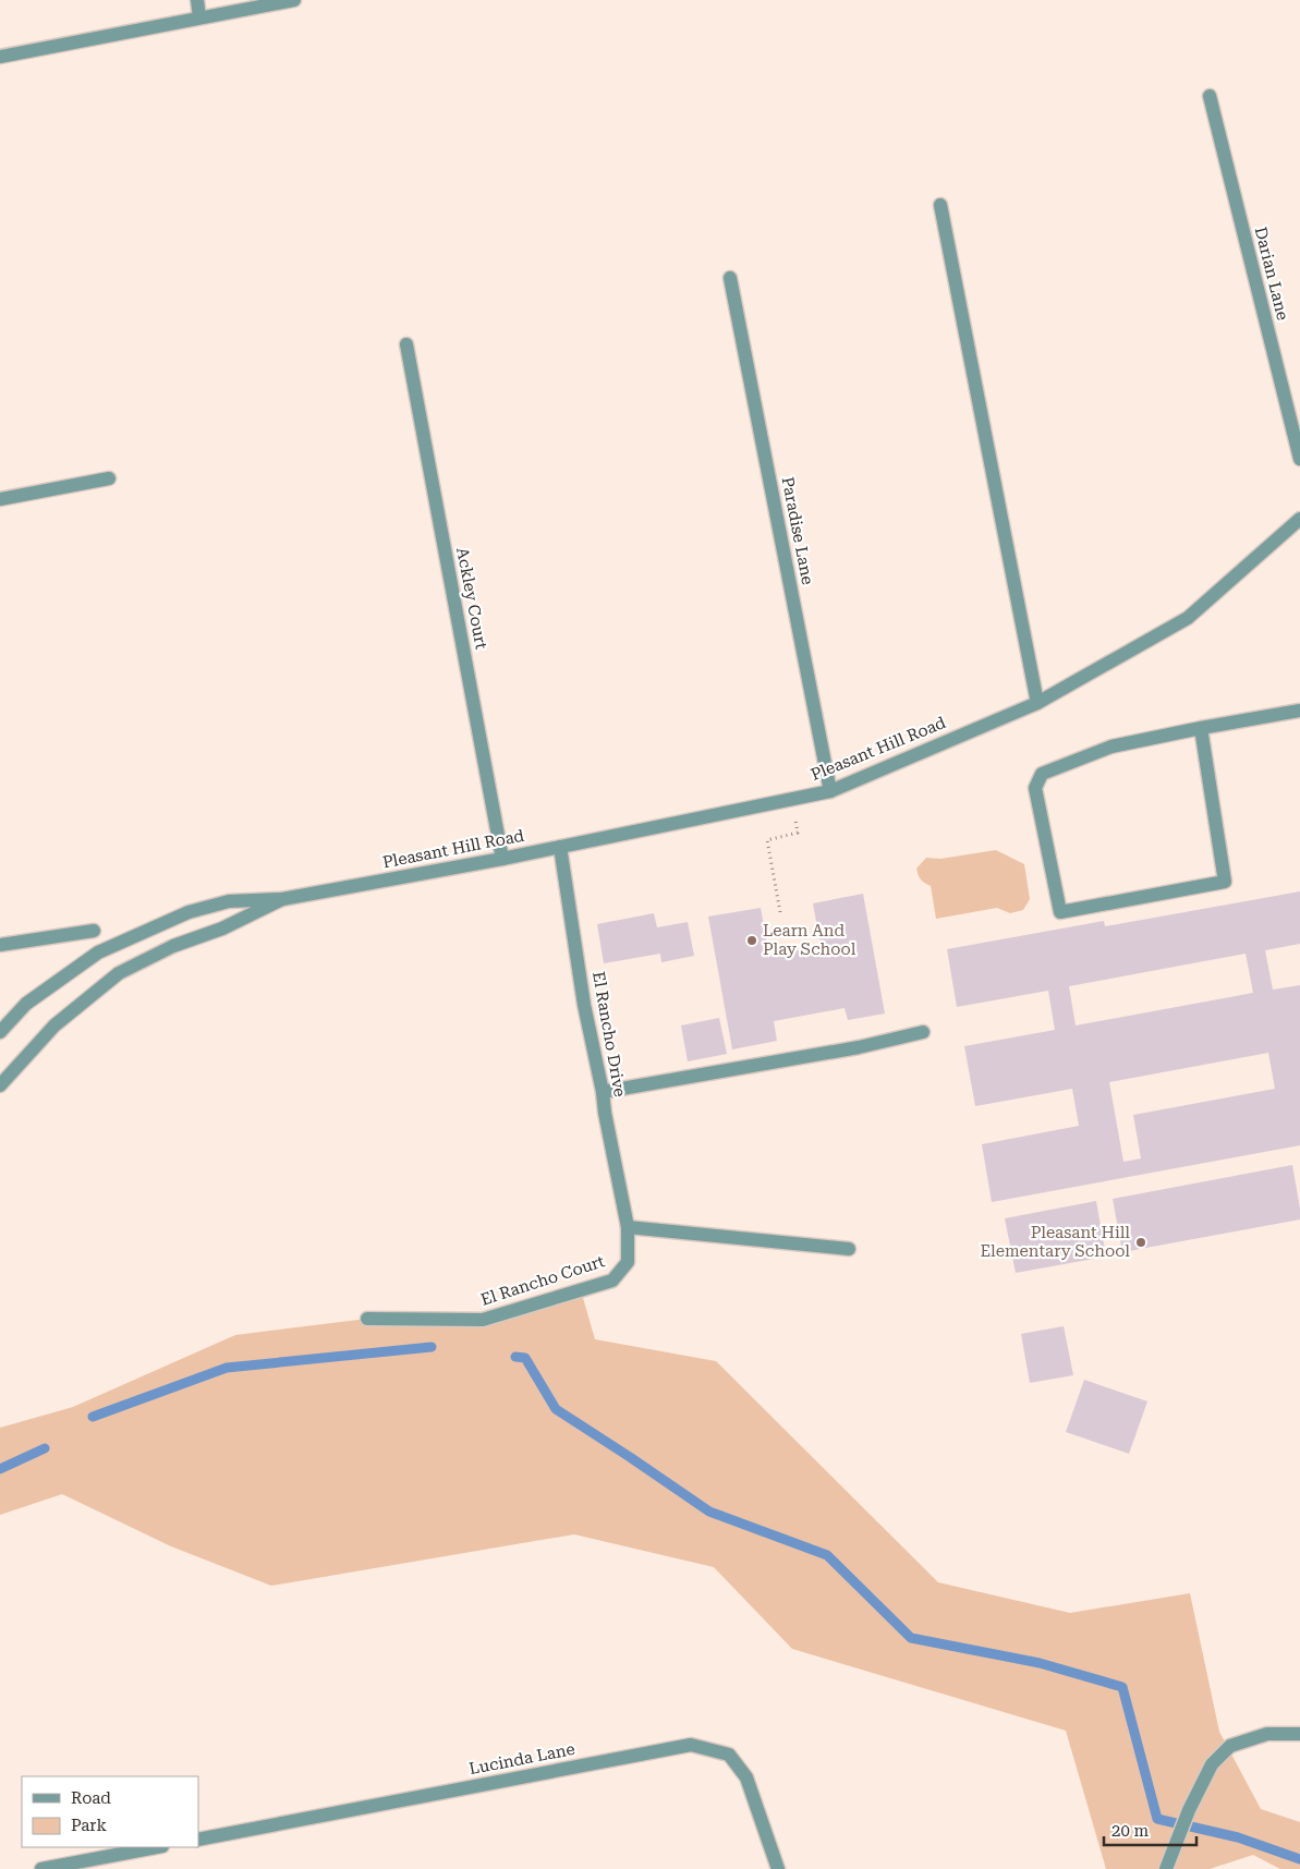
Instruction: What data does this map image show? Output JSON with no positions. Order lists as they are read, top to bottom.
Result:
{
  "streets": {
    "street": [
      "Darian Lane",
      "Paradise Lane",
      "Ackley Court",
      "Pleasant Hill Road",
      "El Rancho Drive",
      "El Rancho Court",
      "Lucinda Lane"
    ]
  },
  "crossings": [
    ["Paradise Lane", "Pleasant Hill Road"],
    ["Ackley Court", "Pleasant Hill Road"],
    ["Pleasant Hill Road", "El Rancho Drive"],
    ["El Rancho Drive", "El Rancho Court"]
  ],
  "places": ["Learn And Play School", "Pleasant Hill Elementary School"],
  "legend": ["Road", "Park"],
  "scale_bar": "20 m"
}
